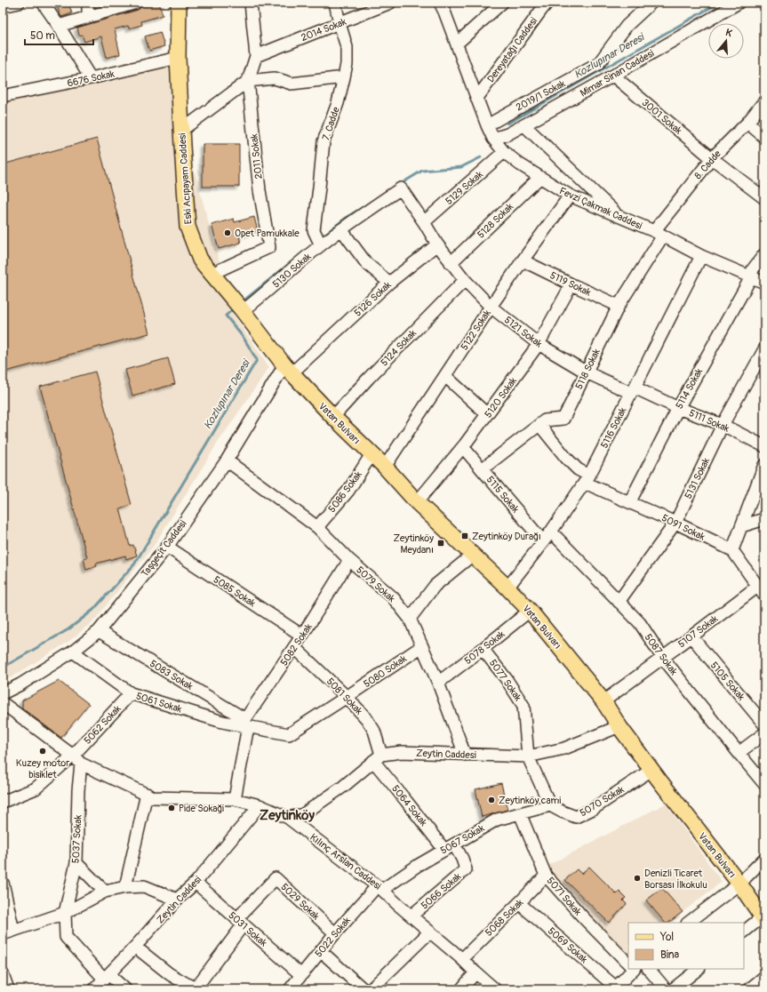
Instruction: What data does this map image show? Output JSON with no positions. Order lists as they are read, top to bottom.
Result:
{
  "streets": {
    "main road": ["Eski Acıpayam Caddesi", "Vatan Bulvarı"],
    "street": [
      "2014 Sokak",
      "Dereyatağı Caddesi",
      "Mimar Sinan Caddesi",
      "6676 Sokak",
      "2019/1 Sokak",
      "3001 Sokak",
      "7. Cadde",
      "2011 Sokak",
      "8. Cadde",
      "5129 Sokak",
      "Fevzi Çakmak Caddesi",
      "5128 Sokak",
      "5130 Sokak",
      "5119 Sokak",
      "5126 Sokak",
      "5122 Sokak",
      "5121 Sokak",
      "5124 Sokak",
      "5118 Sokak",
      "5114 Sokak",
      "5120 Sokak",
      "5111 Sokak",
      "5116 Sokak",
      "5131 Sokak",
      "5086 Sokak",
      "5115 Sokak",
      "5091 Sokak",
      "Taşgeçit Caddesi",
      "5079 Sokak",
      "5085 Sokak",
      "5107 Sokak",
      "5082 Sokak",
      "5078 Sokak",
      "5087 Sokak",
      "5080 Sokak",
      "5083 Sokak",
      "5077 Sokak",
      "5105 Sokak",
      "5081 Sokak",
      "5061 Sokak",
      "5062 Sokak",
      "Zeytin Caddesi",
      "5070 Sokak",
      "5064 Sokak",
      "5037 Sokak",
      "5067 Sokak",
      "Kılınç Arslan Caddesi",
      "5066 Sokak",
      "5071 Sokak",
      "5029 Sokak",
      "5068 Sokak",
      "5031 Sokak",
      "5022 Sokak",
      "5069 Sokak"
    ]
  },
  "crossings": [
    ["2014 Sokak", "7. Cadde"],
    ["2014 Sokak", "2011 Sokak"],
    ["Dereyatağı Caddesi", "Fevzi Çakmak Caddesi"],
    ["Mimar Sinan Caddesi", "3001 Sokak"],
    ["Mimar Sinan Caddesi", "Fevzi Çakmak Caddesi"],
    ["6676 Sokak", "Eski Acıpayam Caddesi"],
    ["2019/1 Sokak", "Fevzi Çakmak Caddesi"],
    ["3001 Sokak", "8. Cadde"],
    ["7. Cadde", "5130 Sokak"],
    ["2011 Sokak", "Eski Acıpayam Caddesi"],
    ["8. Cadde", "Fevzi Çakmak Caddesi"],
    ["8. Cadde", "5118 Sokak"],
    ["Eski Acıpayam Caddesi", "5130 Sokak"],
    ["Eski Acıpayam Caddesi", "5126 Sokak"],
    ["Eski Acıpayam Caddesi", "Vatan Bulvarı"],
    ["Eski Acıpayam Caddesi", "Taşgeçit Caddesi"],
    ["5129 Sokak", "Fevzi Çakmak Caddesi"],
    ["5129 Sokak", "5130 Sokak"],
    ["Fevzi Çakmak Caddesi", "5128 Sokak"],
    ["Fevzi Çakmak Caddesi", "5122 Sokak"],
    ["Fevzi Çakmak Caddesi", "5118 Sokak"],
    ["Fevzi Çakmak Caddesi", "5114 Sokak"],
    ["Fevzi Çakmak Caddesi", "5116 Sokak"],
    ["5128 Sokak", "5121 Sokak"],
    ["5119 Sokak", "5122 Sokak"],
    ["5119 Sokak", "5118 Sokak"],
    ["5119 Sokak", "5120 Sokak"],
    ["5126 Sokak", "5121 Sokak"],
    ["5126 Sokak", "Vatan Bulvarı"],
    ["5126 Sokak", "Taşgeçit Caddesi"],
    ["5122 Sokak", "5121 Sokak"],
    ["5122 Sokak", "Vatan Bulvarı"],
    ["5121 Sokak", "5124 Sokak"],
    ["5121 Sokak", "5118 Sokak"],
    ["5121 Sokak", "5120 Sokak"],
    ["5121 Sokak", "5111 Sokak"],
    ["5121 Sokak", "5116 Sokak"],
    ["5124 Sokak", "Vatan Bulvarı"],
    ["5118 Sokak", "5115 Sokak"],
    ["5118 Sokak", "5091 Sokak"],
    ["5114 Sokak", "5111 Sokak"],
    ["5114 Sokak", "5091 Sokak"],
    ["5120 Sokak", "Vatan Bulvarı"],
    ["5120 Sokak", "5115 Sokak"],
    ["5111 Sokak", "5116 Sokak"],
    ["5111 Sokak", "5131 Sokak"],
    ["Vatan Bulvarı", "5116 Sokak"],
    ["Vatan Bulvarı", "5086 Sokak"],
    ["Vatan Bulvarı", "Taşgeçit Caddesi"],
    ["Vatan Bulvarı", "5107 Sokak"],
    ["Vatan Bulvarı", "5078 Sokak"],
    ["Vatan Bulvarı", "Zeytin Caddesi"],
    ["Vatan Bulvarı", "5070 Sokak"],
    ["5116 Sokak", "5115 Sokak"],
    ["5116 Sokak", "5091 Sokak"],
    ["5116 Sokak", "5087 Sokak"],
    ["5131 Sokak", "5091 Sokak"],
    ["5131 Sokak", "5087 Sokak"],
    ["5086 Sokak", "5079 Sokak"],
    ["5091 Sokak", "5107 Sokak"],
    ["Taşgeçit Caddesi", "5079 Sokak"],
    ["Taşgeçit Caddesi", "5085 Sokak"],
    ["Taşgeçit Caddesi", "5083 Sokak"],
    ["Taşgeçit Caddesi", "5061 Sokak"],
    ["5079 Sokak", "5082 Sokak"],
    ["5079 Sokak", "5078 Sokak"],
    ["5079 Sokak", "5080 Sokak"],
    ["5079 Sokak", "Zeytin Caddesi"],
    ["5085 Sokak", "5082 Sokak"],
    ["5107 Sokak", "5087 Sokak"],
    ["5107 Sokak", "5105 Sokak"],
    ["5082 Sokak", "5083 Sokak"],
    ["5082 Sokak", "5081 Sokak"],
    ["5082 Sokak", "5061 Sokak"],
    ["5078 Sokak", "5077 Sokak"],
    ["5080 Sokak", "5081 Sokak"],
    ["5080 Sokak", "5061 Sokak"],
    ["5083 Sokak", "5061 Sokak"],
    ["5077 Sokak", "Zeytin Caddesi"],
    ["5077 Sokak", "5070 Sokak"],
    ["5077 Sokak", "5067 Sokak"],
    ["5081 Sokak", "5061 Sokak"],
    ["5081 Sokak", "Zeytin Caddesi"],
    ["5081 Sokak", "5064 Sokak"],
    ["5061 Sokak", "5062 Sokak"],
    ["5062 Sokak", "5037 Sokak"],
    ["5062 Sokak", "Kılınç Arslan Caddesi"],
    ["Zeytin Caddesi", "5064 Sokak"],
    ["Zeytin Caddesi", "5037 Sokak"],
    ["Zeytin Caddesi", "Kılınç Arslan Caddesi"],
    ["Zeytin Caddesi", "5031 Sokak"],
    ["5070 Sokak", "5067 Sokak"],
    ["5064 Sokak", "5067 Sokak"],
    ["5064 Sokak", "5066 Sokak"],
    ["5037 Sokak", "Kılınç Arslan Caddesi"],
    ["5067 Sokak", "Kılınç Arslan Caddesi"],
    ["5067 Sokak", "5066 Sokak"],
    ["5067 Sokak", "5071 Sokak"],
    ["5067 Sokak", "5022 Sokak"],
    ["Kılınç Arslan Caddesi", "5066 Sokak"],
    ["Kılınç Arslan Caddesi", "5068 Sokak"],
    ["Kılınç Arslan Caddesi", "5022 Sokak"],
    ["5071 Sokak", "5068 Sokak"],
    ["5029 Sokak", "5031 Sokak"],
    ["5029 Sokak", "5022 Sokak"],
    ["5068 Sokak", "5069 Sokak"],
    ["5031 Sokak", "5022 Sokak"]
  ],
  "districts": ["Zeytinköy"],
  "water": ["Kozlupınar Deresi"],
  "places": {
    "other": [
      "Opet Pamukkale",
      "Kuzey motor bisiklet",
      "Zeytinköy cami",
      "Pide Sokaği",
      "Denizli Ticaret Borsası İlkokulu"
    ],
    "transit": ["Zeytinköy Durağı", "Zeytinköy Meydanı"]
  },
  "legend": ["Yol", "Bina"],
  "scale_bar": "50 m",
  "north": "top"
}
